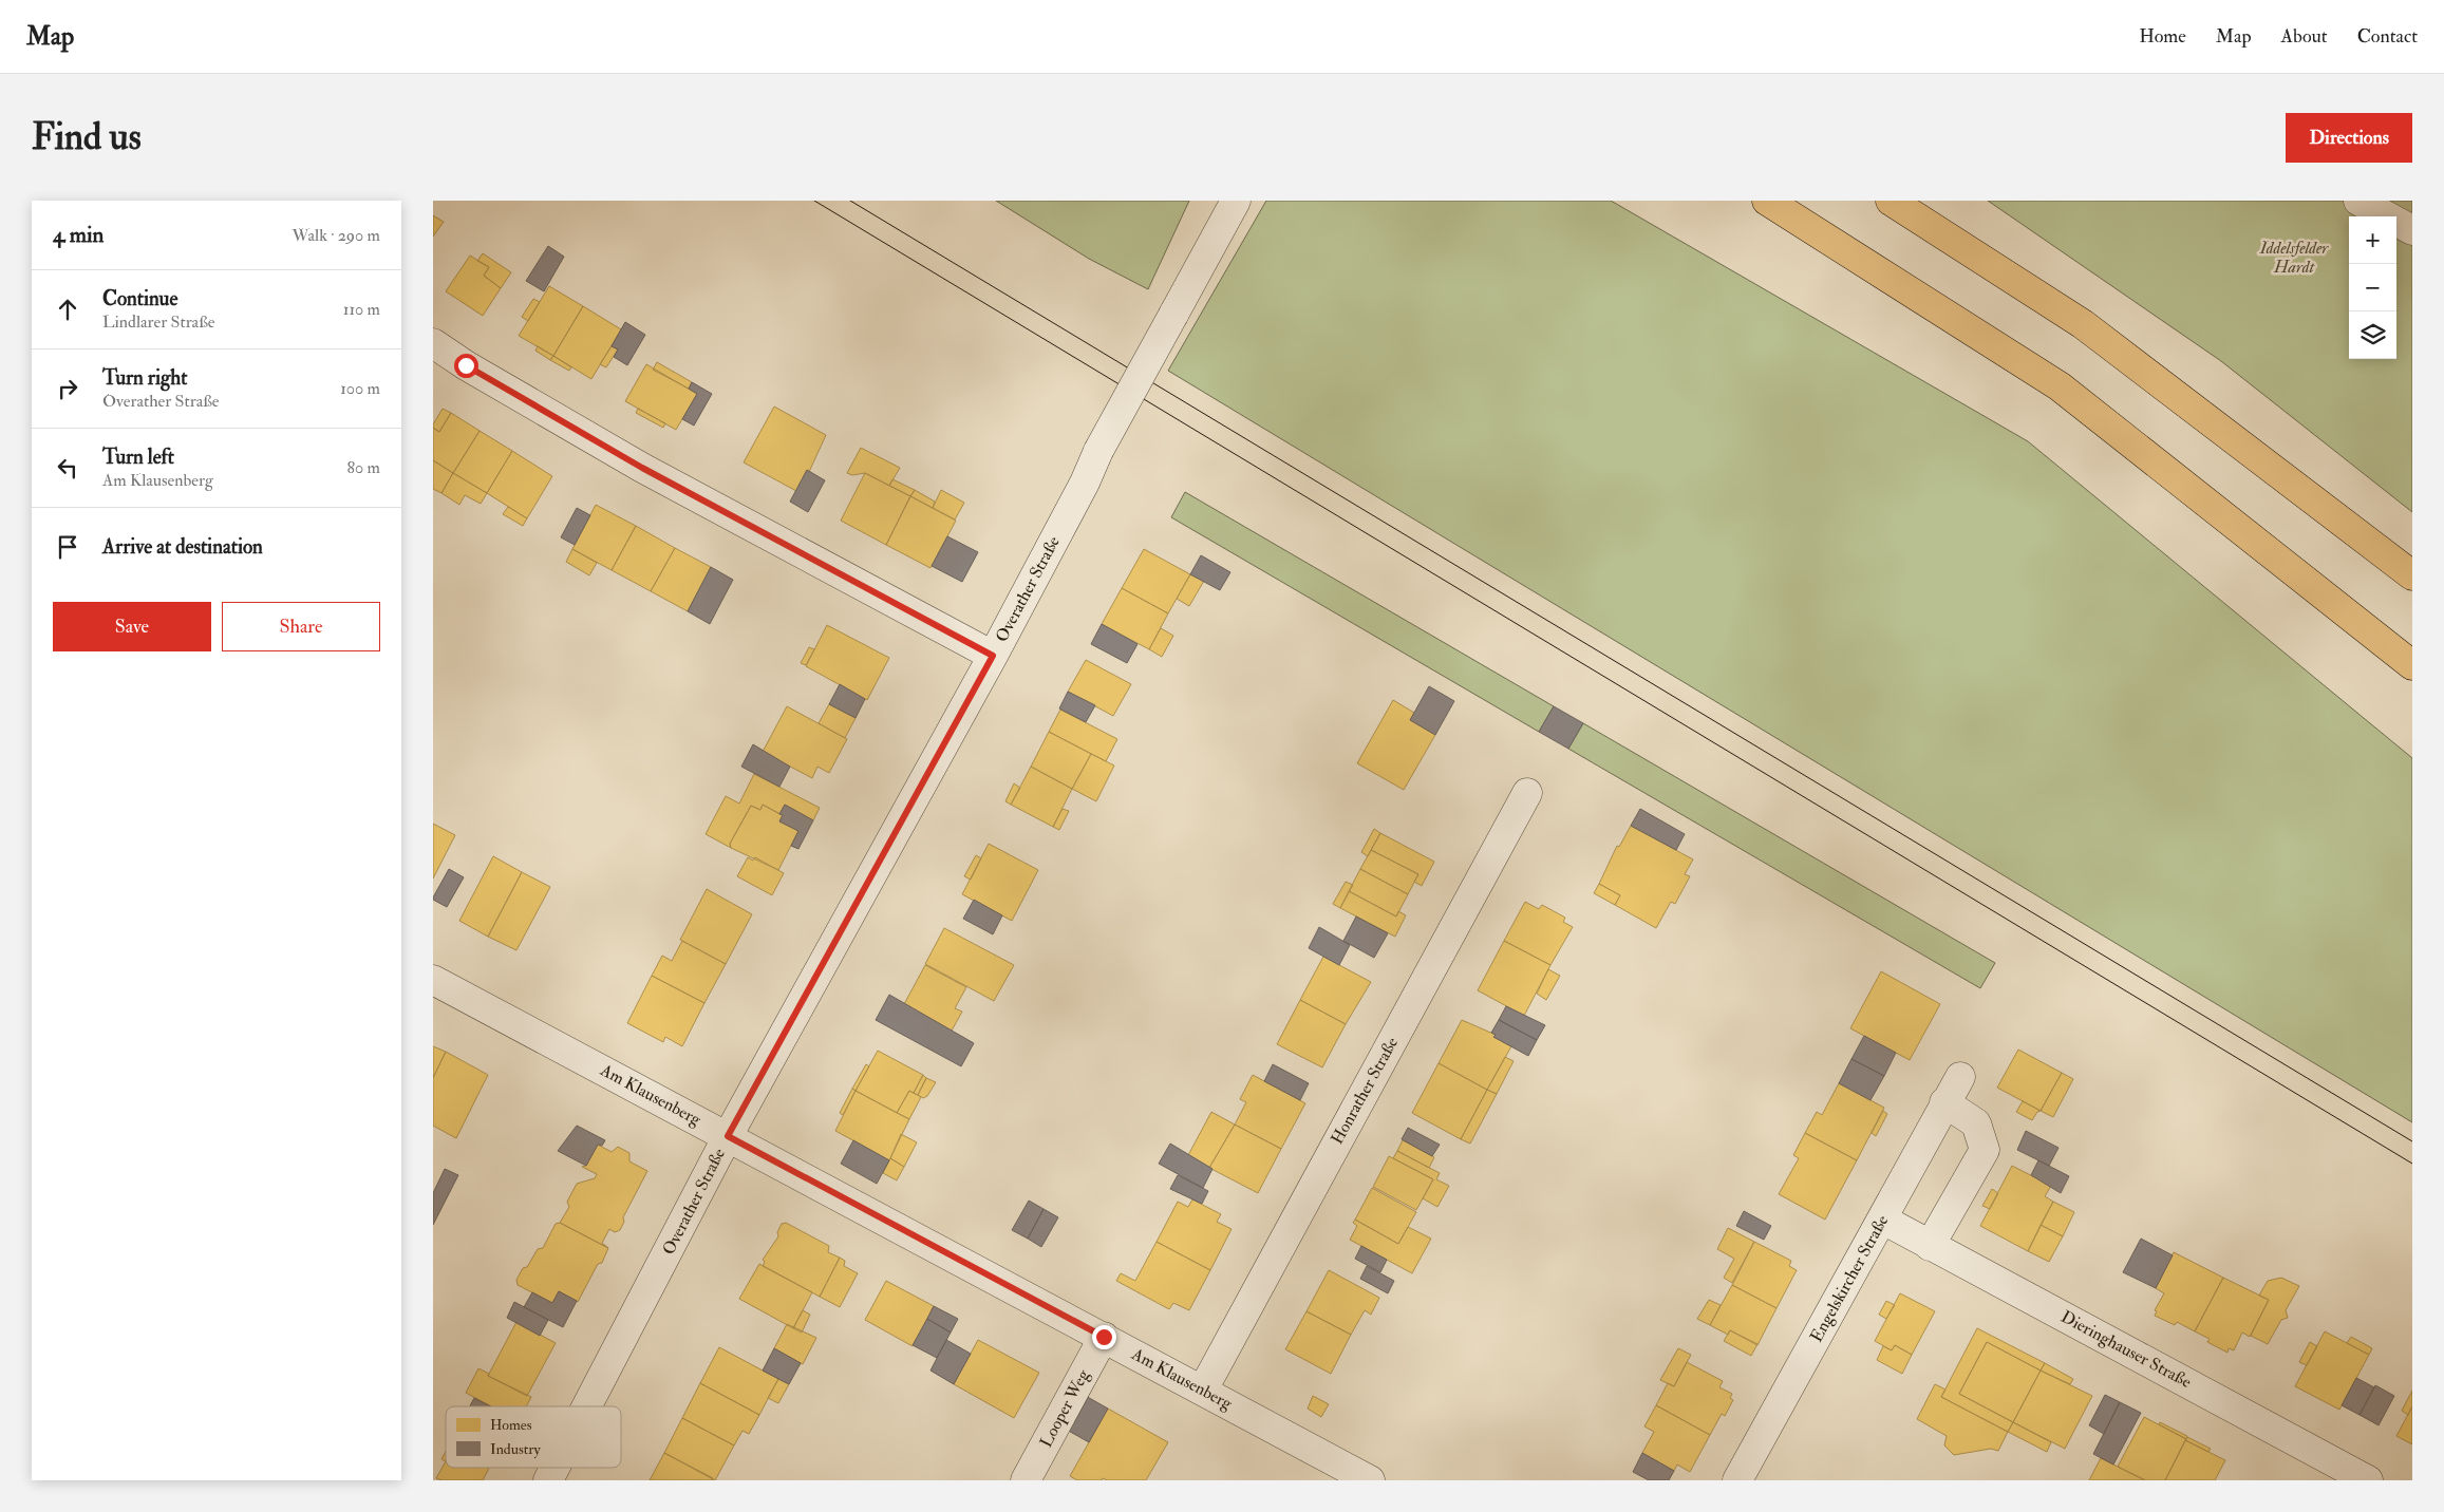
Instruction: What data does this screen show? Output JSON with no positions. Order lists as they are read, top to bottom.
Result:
{
  "streets": {
    "street": [
      "Overather Straße",
      "Honrather Straße",
      "Am Klausenberg",
      "Engelskircher Straße",
      "Dieringhauser Straße",
      "Looper Weg"
    ]
  },
  "crossings": [
    ["Overather Straße", "Am Klausenberg"],
    ["Honrather Straße", "Am Klausenberg"],
    ["Am Klausenberg", "Looper Weg"],
    ["Engelskircher Straße", "Dieringhauser Straße"]
  ],
  "parks": ["Iddelsfelder Hardt"],
  "legend": ["Homes", "Industry"],
  "page": {
    "header": "Map",
    "nav": [
      "Home",
      "Map",
      "About",
      "Contact"
    ],
    "buttons": [
      "Directions",
      ["Save", "Share"]
    ],
    "title": "Find us",
    "heading": ["4 min", "Walk · 290 m"],
    "map_buttons": ["+", "−"],
    "list": [
      ["Continue", "Lindlarer Straße", "110 m"],
      ["Turn right", "Overather Straße", "100 m"],
      ["Turn left", "Am Klausenberg", "80 m"],
      "Arrive at destination"
    ]
  }
}
